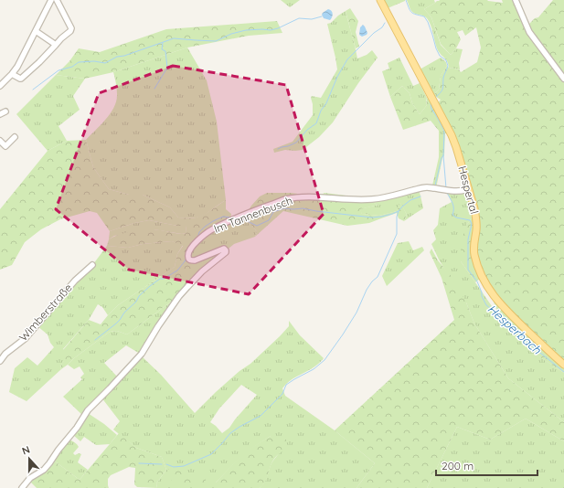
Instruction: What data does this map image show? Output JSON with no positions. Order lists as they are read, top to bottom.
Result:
{
  "streets": {
    "main road": ["Hespertal"],
    "street": ["Im Tannenbusch", "Wimberstraße"]
  },
  "crossings": [
    ["Hespertal", "Im Tannenbusch"]
  ],
  "water": ["Hesperbach"],
  "scale_bar": "200 m",
  "north": "top"
}
